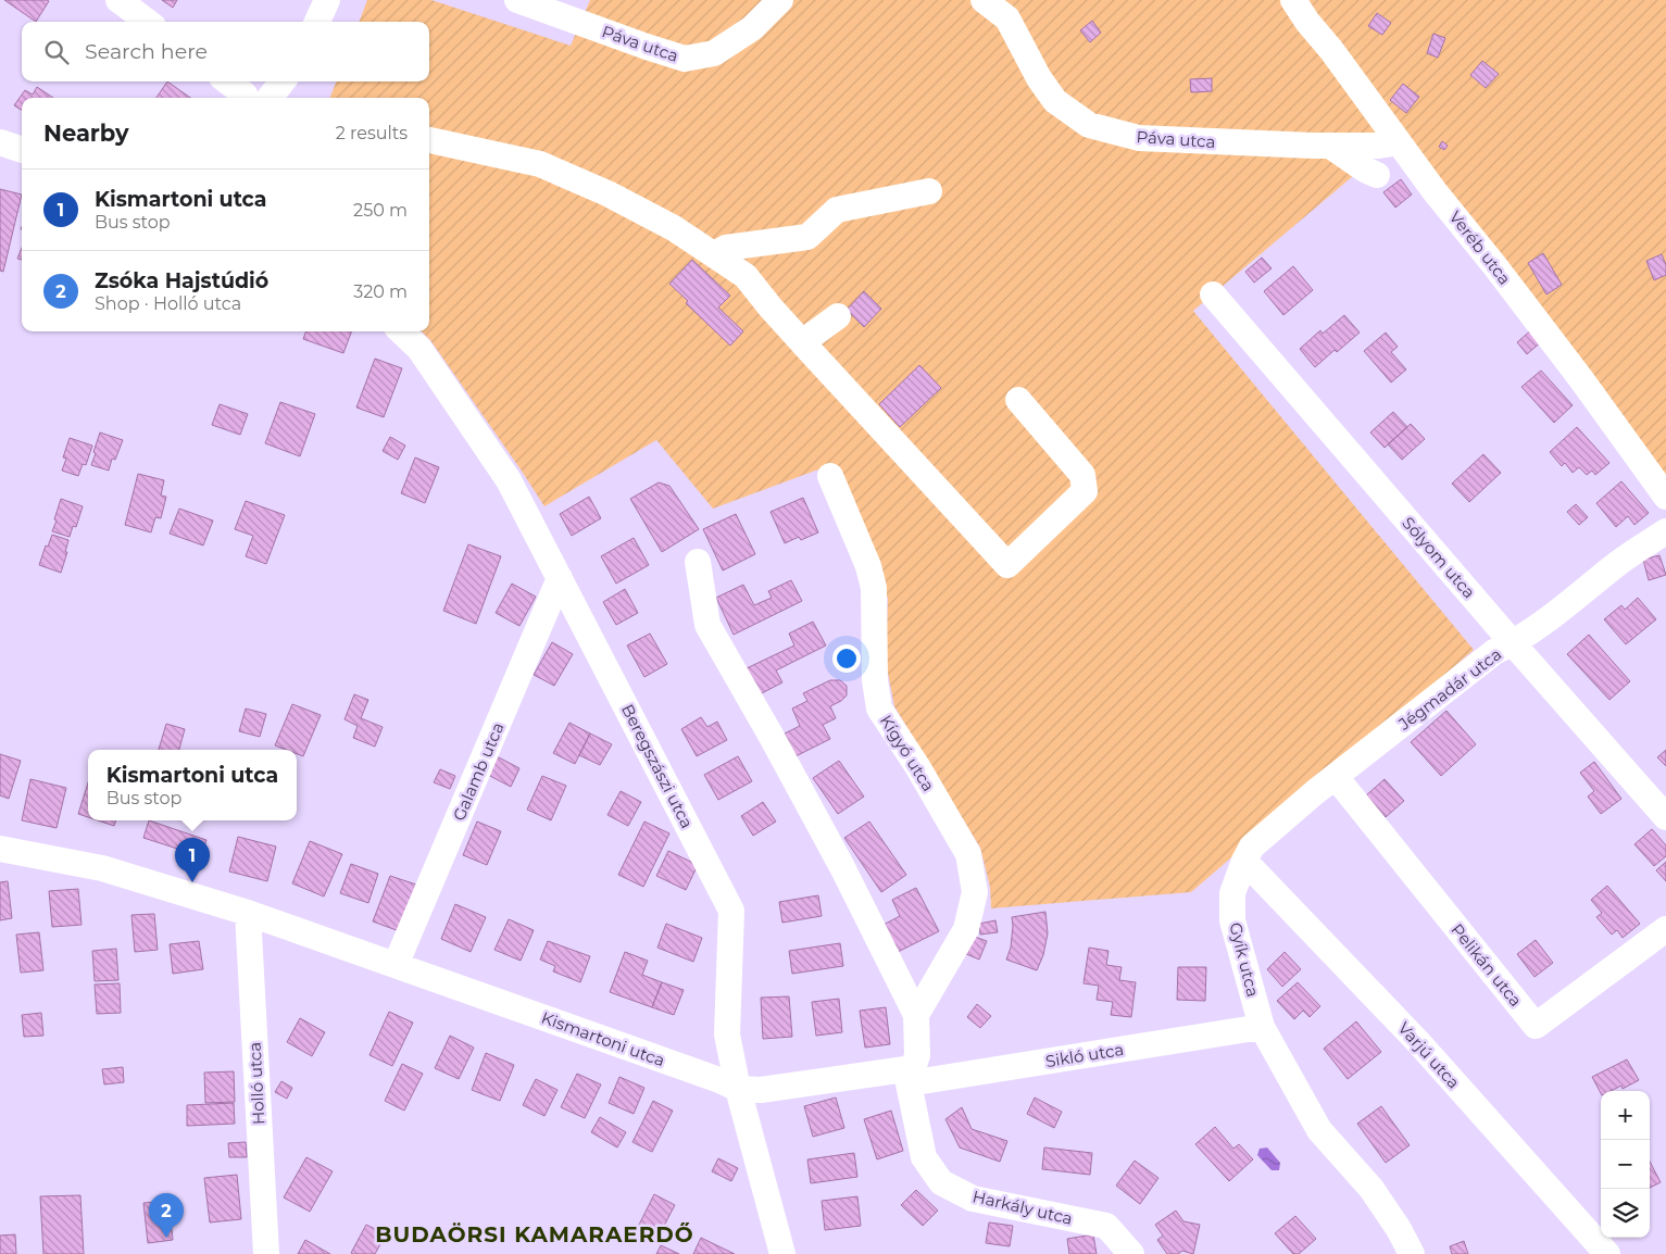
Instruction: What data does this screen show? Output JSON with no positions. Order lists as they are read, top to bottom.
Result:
{
  "streets": {
    "street": [
      "Páva utca",
      "Veréb utca",
      "Sólyom utca",
      "Jégmadár utca",
      "Kígyó utca",
      "Beregszászi utca",
      "Galamb utca",
      "Gyík utca",
      "Pelikán utca",
      "Kismartoni utca",
      "Sikló utca",
      "Varjú utca",
      "Holló utca",
      "Harkály utca"
    ]
  },
  "crossings": [
    ["Páva utca", "Veréb utca"],
    ["Sólyom utca", "Jégmadár utca"],
    ["Jégmadár utca", "Gyík utca"],
    ["Jégmadár utca", "Pelikán utca"],
    ["Jégmadár utca", "Varjú utca"],
    ["Beregszászi utca", "Galamb utca"],
    ["Beregszászi utca", "Kismartoni utca"],
    ["Galamb utca", "Kismartoni utca"],
    ["Gyík utca", "Sikló utca"],
    ["Gyík utca", "Varjú utca"],
    ["Kismartoni utca", "Holló utca"],
    ["Sikló utca", "Harkály utca"]
  ],
  "districts": ["BUDAÖRSI KAMARAERDŐ"],
  "page": {
    "search": "Search here",
    "heading": ["Nearby", "2 results"],
    "list": [
      {
        "mark": "1",
        "name": "Kismartoni utca",
        "note": "Bus stop",
        "value": "250 m"
      },
      {
        "mark": "2",
        "name": "Zsóka Hajstúdió",
        "note": "Shop · Holló utca",
        "value": "320 m"
      }
    ],
    "popup": ["Kismartoni utca", "Bus stop"],
    "pins": ["1", "2"],
    "map_buttons": ["+", "−"]
  }
}
